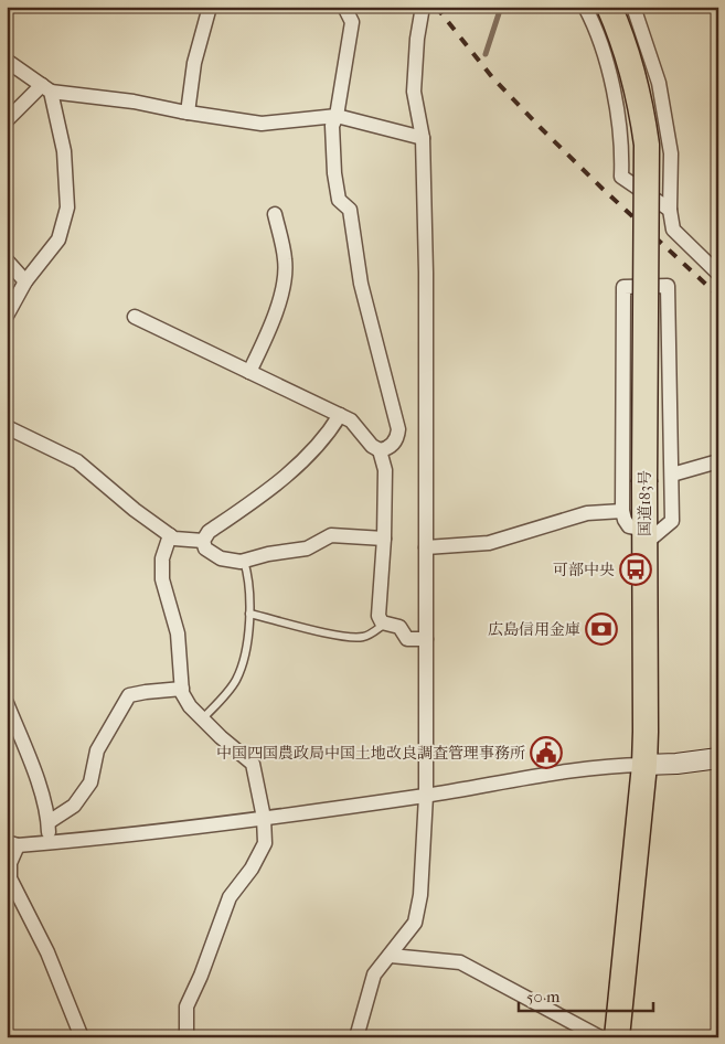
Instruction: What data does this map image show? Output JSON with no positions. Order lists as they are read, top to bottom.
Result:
{
  "streets": {
    "highway": ["国道183号"]
  },
  "places": {
    "bus stop": ["可部中央"],
    "bank": ["広島信用金庫"],
    "public building": ["中国四国農政局中国土地改良調査管理事務所"]
  },
  "scale_bar": "50 m"
}
